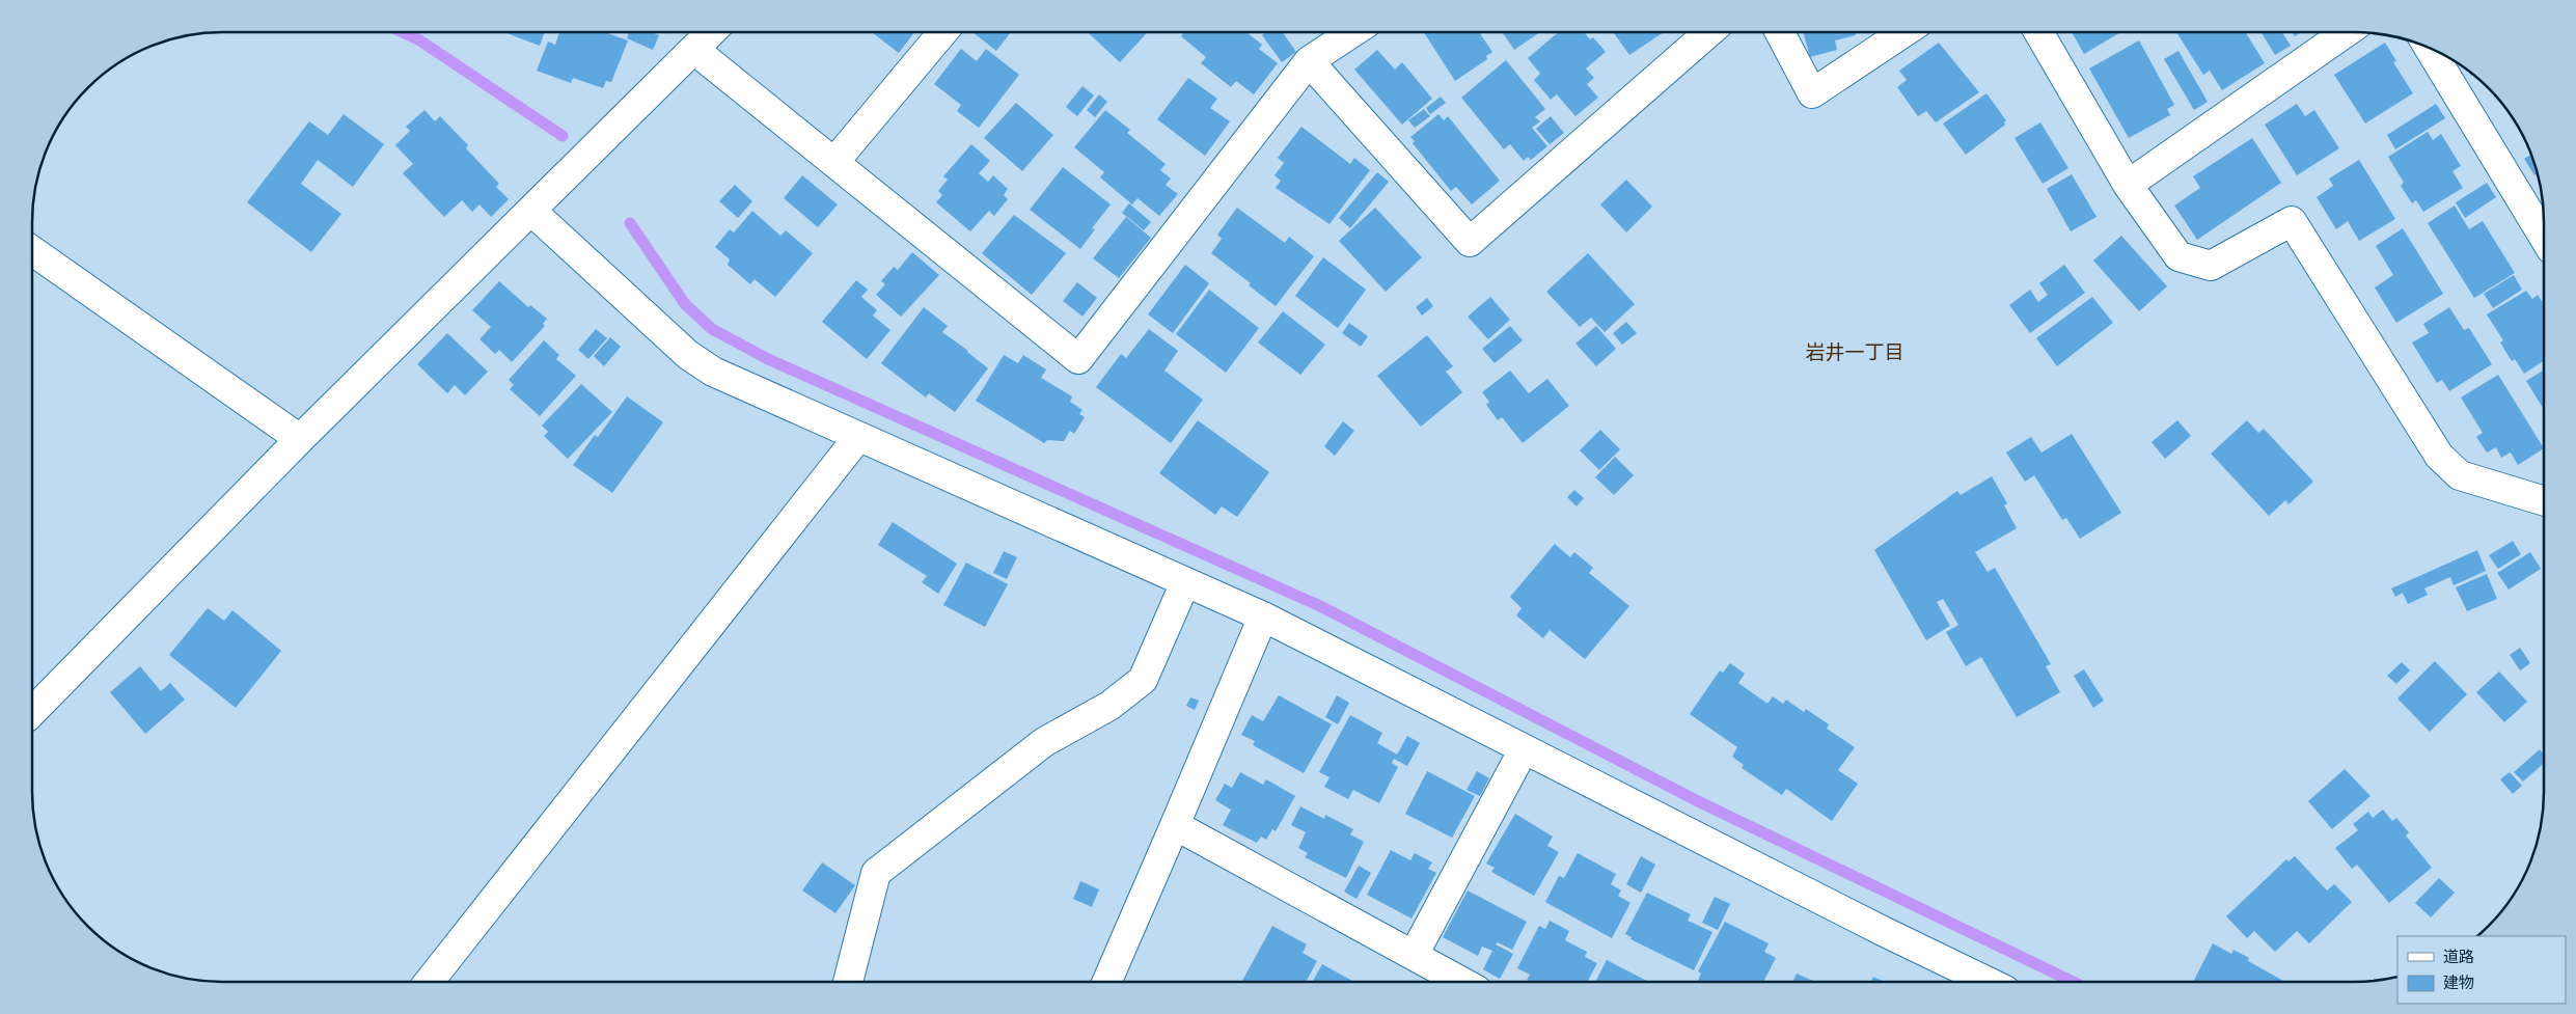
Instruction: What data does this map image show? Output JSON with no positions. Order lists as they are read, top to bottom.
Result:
{
  "districts": ["岩井一丁目"],
  "legend": ["道路", "建物"]
}
